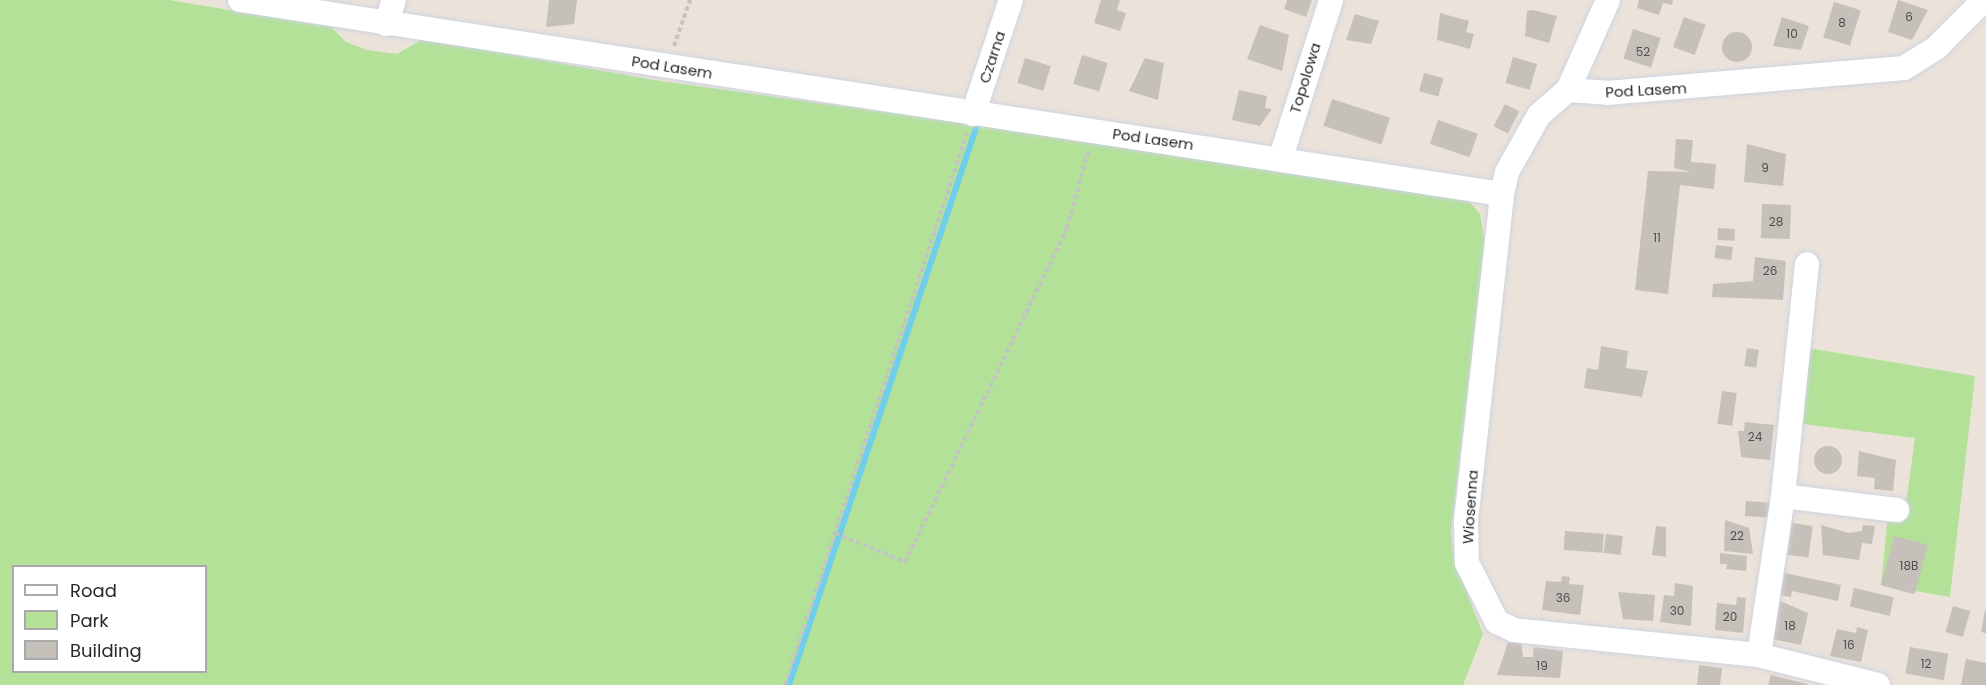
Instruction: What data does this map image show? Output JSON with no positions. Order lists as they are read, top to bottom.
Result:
{
  "streets": {
    "street": [
      "Czarna",
      "Pod Lasem",
      "Topolowa",
      "Wiosenna"
    ]
  },
  "crossings": [
    ["Czarna", "Pod Lasem"],
    ["Pod Lasem", "Topolowa"],
    ["Pod Lasem", "Wiosenna"]
  ],
  "house_numbers": [
    "6",
    "8",
    "10",
    "52",
    "9",
    "28",
    "11",
    "26",
    "24",
    "22",
    "18B",
    "36",
    "30",
    "20",
    "18",
    "16",
    "12",
    "19"
  ],
  "legend": ["Road", "Park", "Building"]
}
